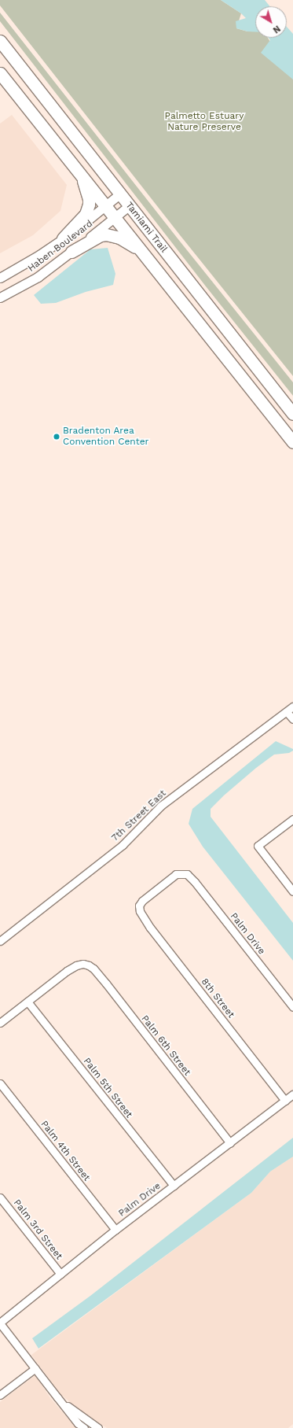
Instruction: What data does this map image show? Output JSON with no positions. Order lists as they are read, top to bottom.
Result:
{
  "streets": {
    "highway": ["Tamiami Trail"],
    "street": [
      "Haben Boulevard",
      "7th Street East",
      "Palm Drive",
      "8th Street",
      "Palm 6th Street",
      "Palm 5th Street",
      "Palm 4th Street",
      "Palm 3rd Street"
    ]
  },
  "crossings": [
    ["Tamiami Trail", "Haben Boulevard"],
    ["Palm Drive", "8th Street"],
    ["Palm Drive", "Palm 6th Street"],
    ["Palm Drive", "Palm 5th Street"],
    ["Palm Drive", "Palm 4th Street"],
    ["Palm Drive", "Palm 3rd Street"],
    ["Palm 6th Street", "Palm 5th Street"]
  ],
  "parks": ["Palmetto Estuary Nature Preserve"],
  "places": ["Bradenton Area Convention Center"],
  "north": "bottom right"
}
